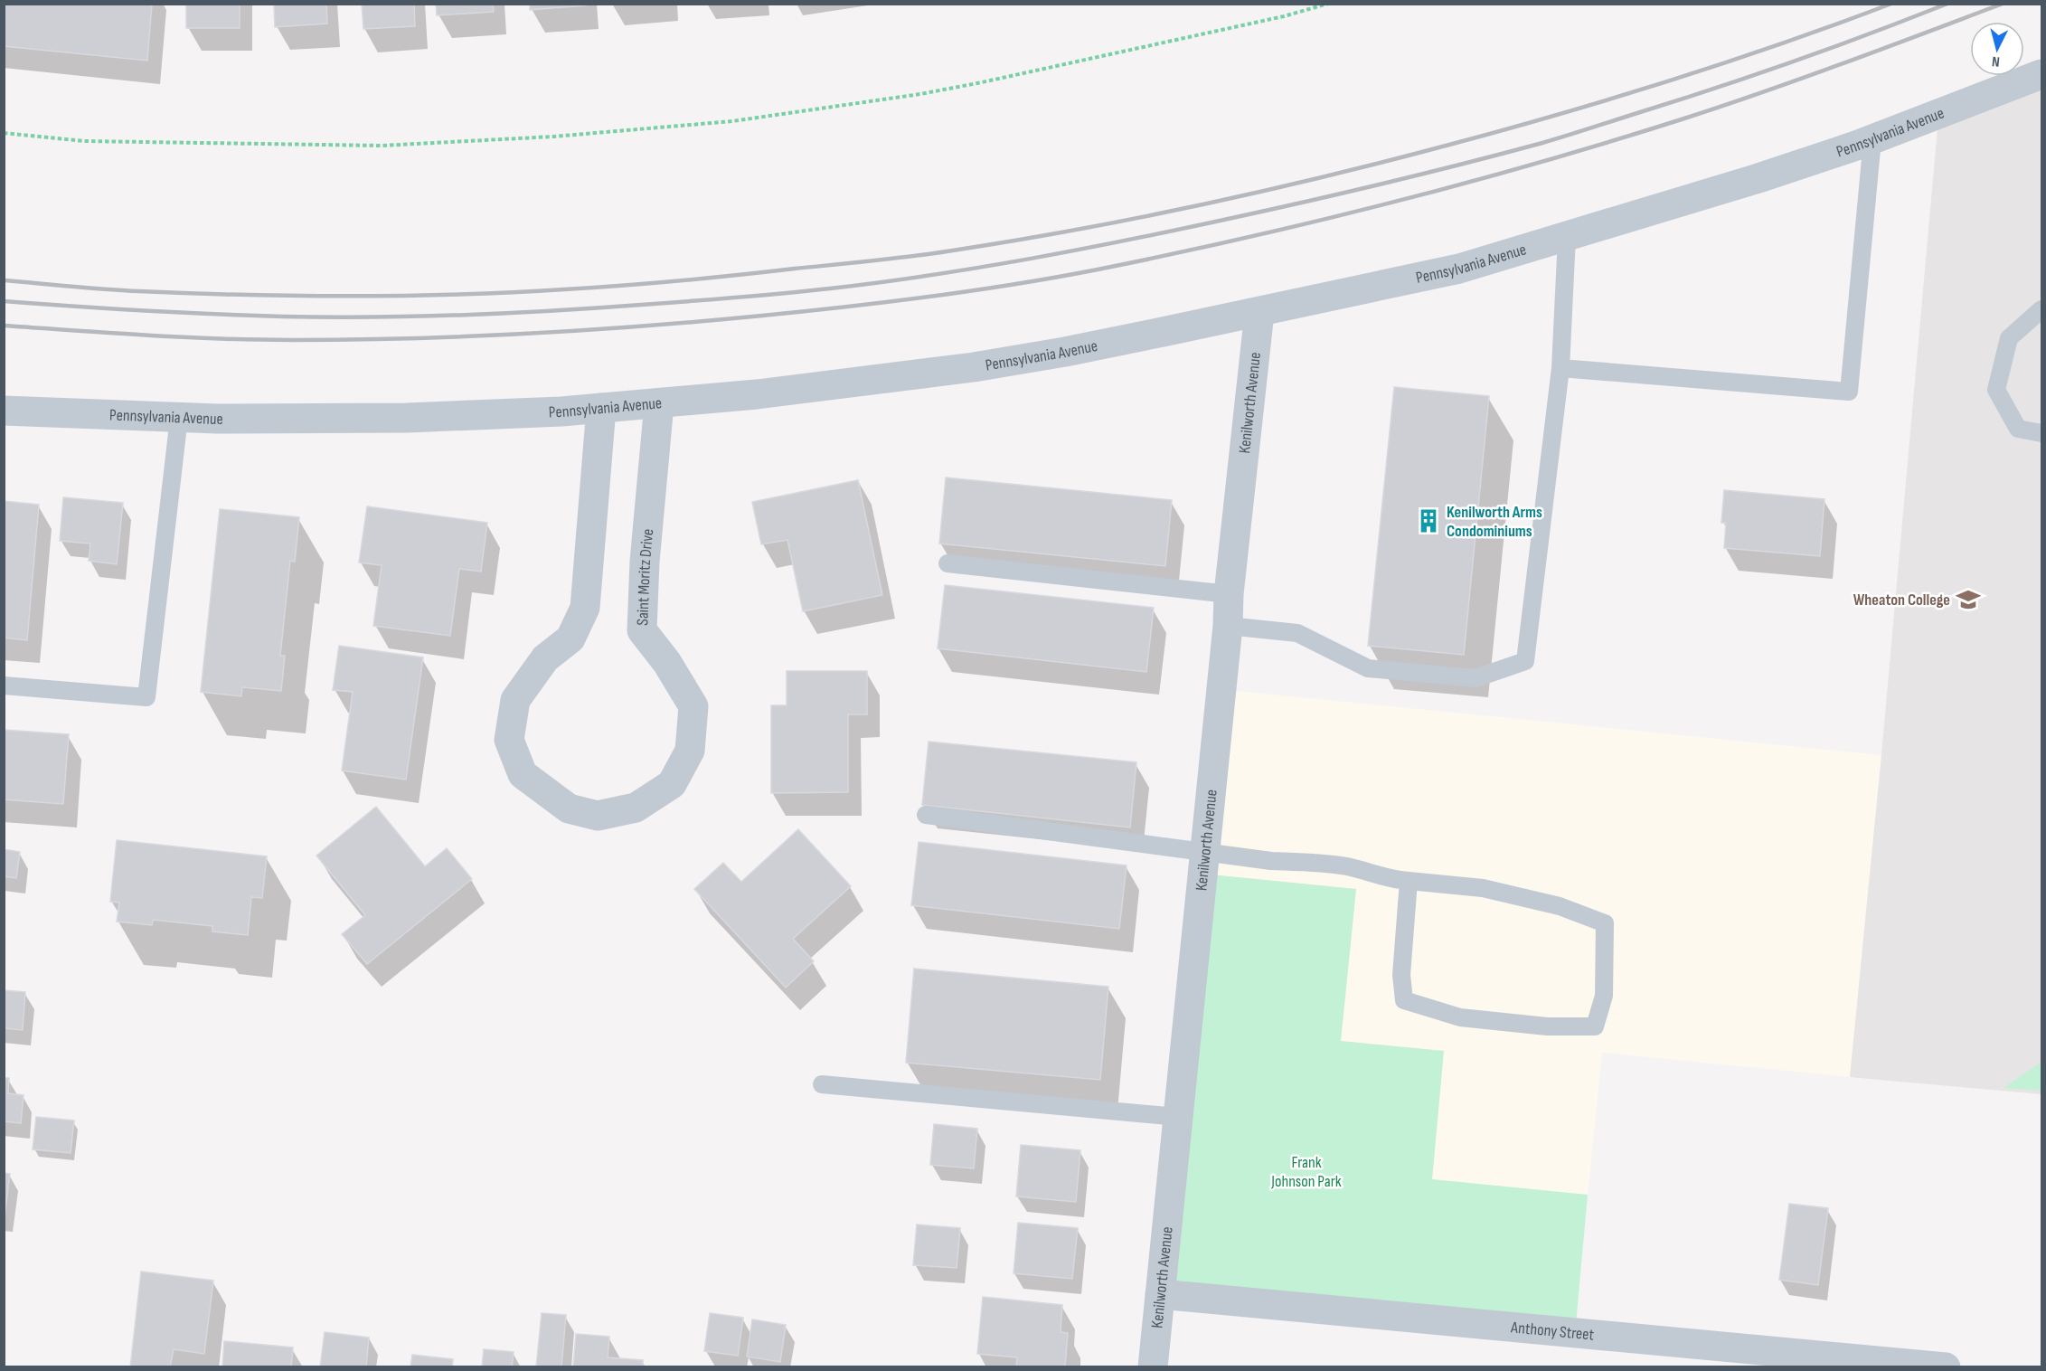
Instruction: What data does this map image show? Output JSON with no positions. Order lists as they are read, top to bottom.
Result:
{
  "streets": {
    "street": [
      "Pennsylvania Avenue",
      "Kenilworth Avenue",
      "Saint Moritz Drive",
      "Anthony Street"
    ]
  },
  "crossings": [
    ["Pennsylvania Avenue", "Kenilworth Avenue"],
    ["Pennsylvania Avenue", "Saint Moritz Drive"],
    ["Kenilworth Avenue", "Anthony Street"]
  ],
  "parks": ["Frank Johnson Park"],
  "places": {
    "building": ["Kenilworth Arms Condominiums"],
    "school or university": ["Wheaton College"]
  },
  "north": "bottom"
}
